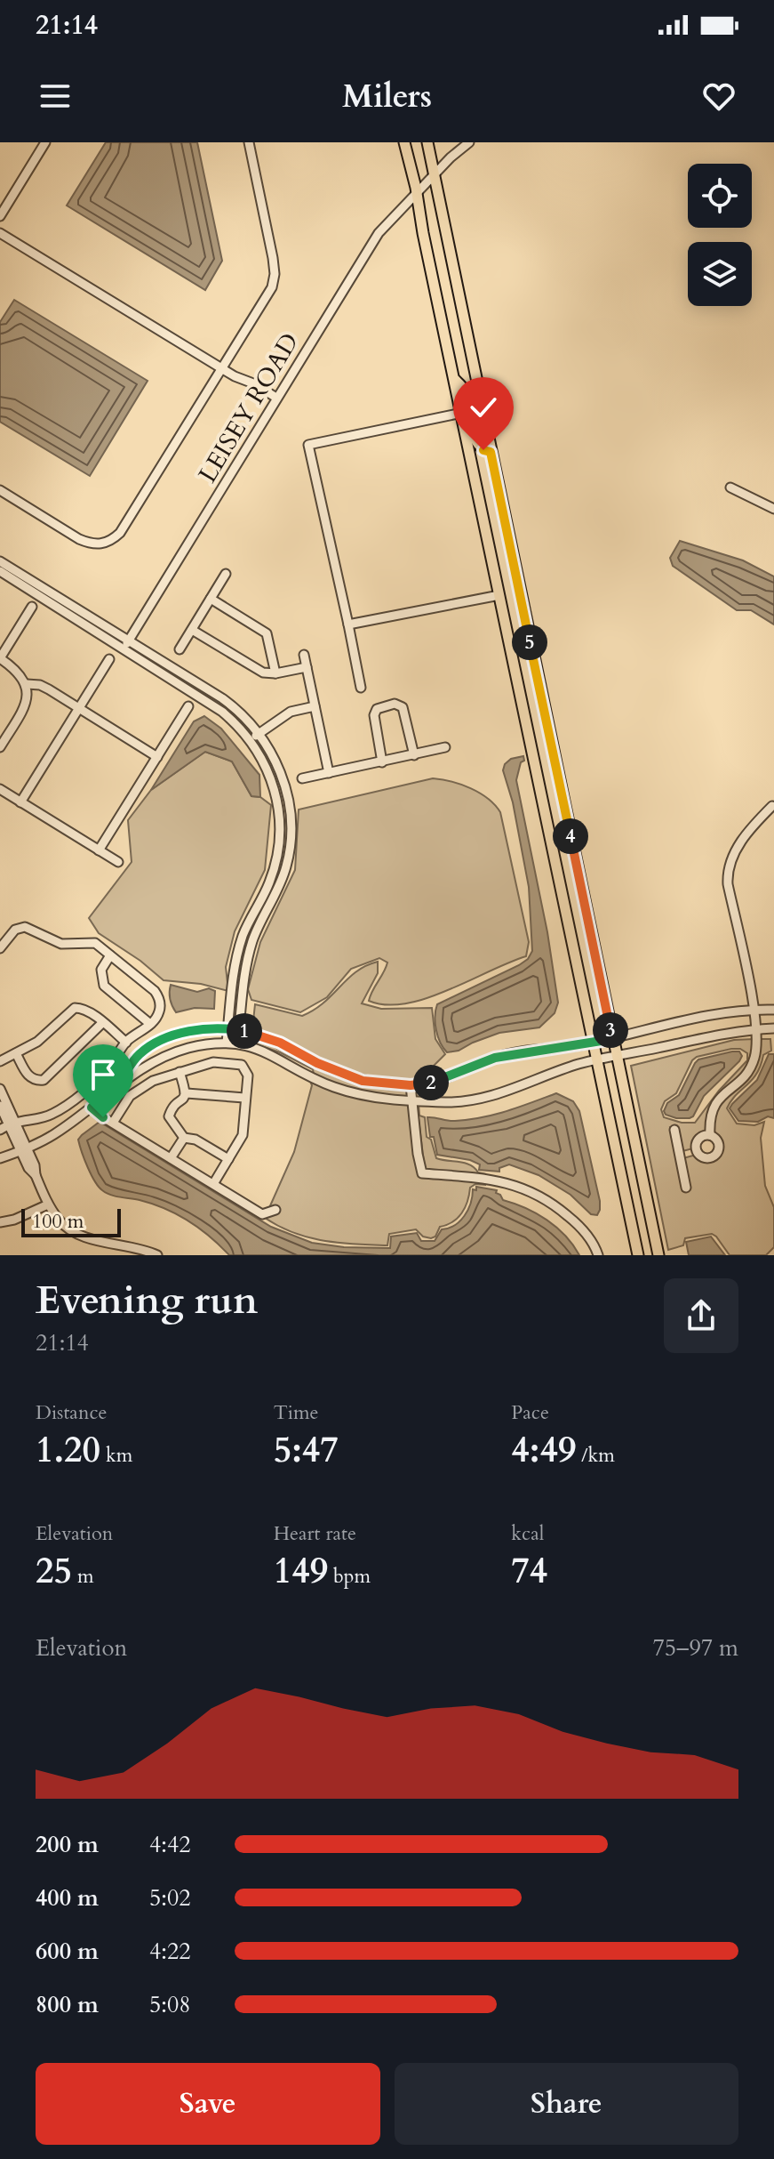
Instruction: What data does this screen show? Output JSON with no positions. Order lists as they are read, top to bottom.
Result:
{
  "streets": {
    "street": ["LEISEY ROAD"]
  },
  "scale_bar": "100 m",
  "page": {
    "status": "21:14",
    "header": "Milers",
    "pins": [
      "5",
      "4",
      "3",
      "1",
      "2"
    ],
    "scale": "100 m",
    "heading": ["Evening run", "21:14"],
    "stats": [
      ["Distance", "1.20 km"],
      ["Time", "5:47"],
      ["Pace", "4:49 /km"],
      ["Elevation", "25 m"],
      ["Heart rate", "149 bpm"],
      ["kcal", "74"]
    ],
    "chart": ["Elevation", "75–97 m"],
    "list": [
      {
        "name": "200 m",
        "note": "4:42"
      },
      {
        "name": "400 m",
        "note": "5:02"
      },
      {
        "name": "600 m",
        "note": "4:22"
      },
      {
        "name": "800 m",
        "note": "5:08"
      }
    ],
    "buttons": ["Save", "Share"]
  }
}
